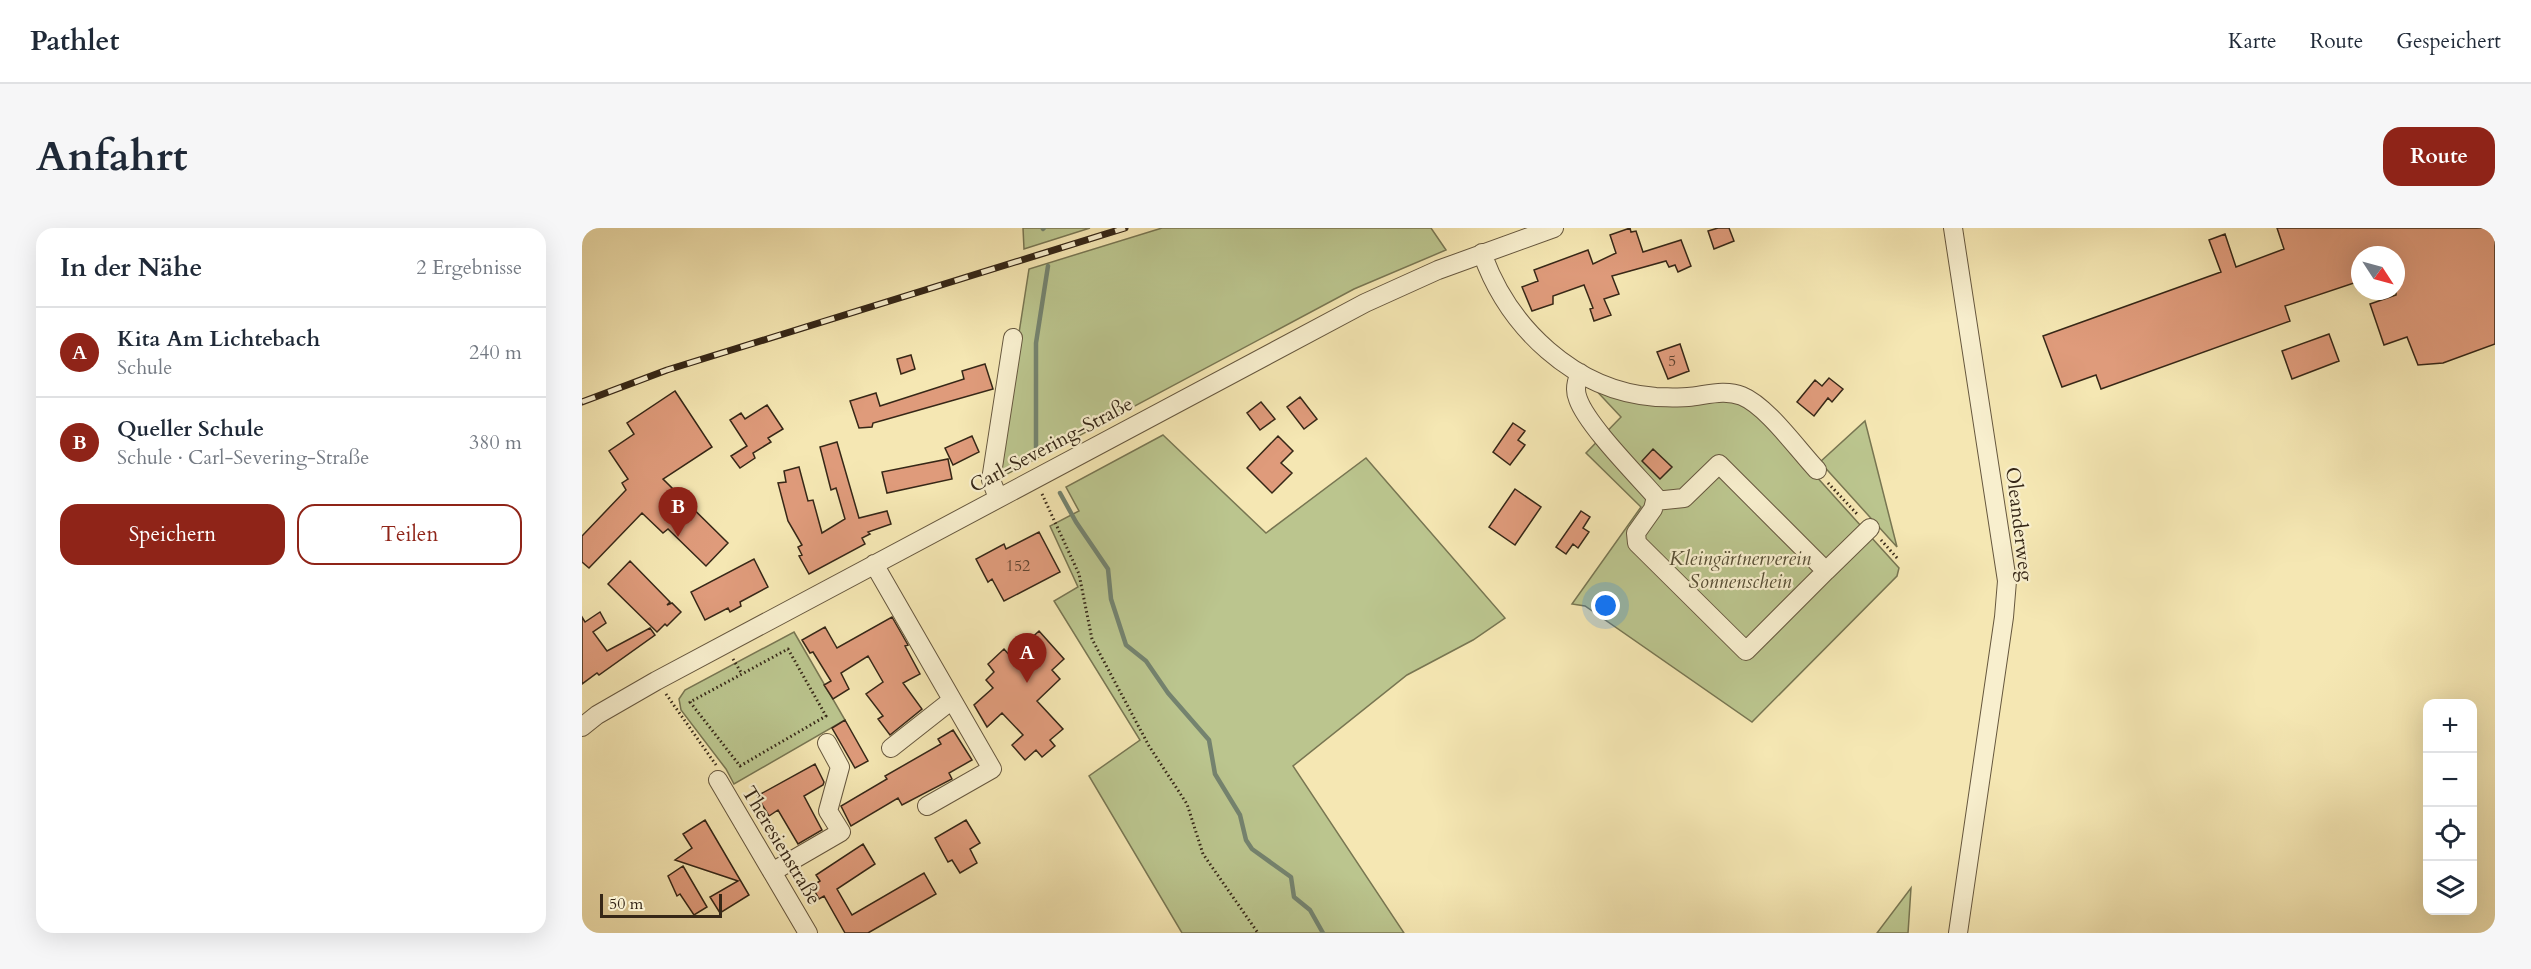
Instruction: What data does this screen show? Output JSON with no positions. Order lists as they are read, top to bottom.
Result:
{
  "streets": {
    "street": ["Carl-Severing-Straße", "Oleanderweg", "Theresienstraße"]
  },
  "parks": ["Kleingärtnerverein Sonnenschein"],
  "house_numbers": ["5", "152"],
  "scale_bar": "50 m",
  "north": "bottom right",
  "page": {
    "header": "Pathlet",
    "nav": ["Karte", "Route", "Gespeichert"],
    "buttons": [
      "Route",
      ["Speichern", "Teilen"]
    ],
    "title": "Anfahrt",
    "heading": ["In der Nähe", "2 Ergebnisse"],
    "list": [
      {
        "mark": "A",
        "name": "Kita Am Lichtebach",
        "note": "Schule",
        "value": "240 m"
      },
      {
        "mark": "B",
        "name": "Queller Schule",
        "note": "Schule · Carl-Severing-Straße",
        "value": "380 m"
      }
    ],
    "pins": ["B", "A"],
    "map_buttons": ["+", "−"],
    "scale": "50 m"
  }
}
